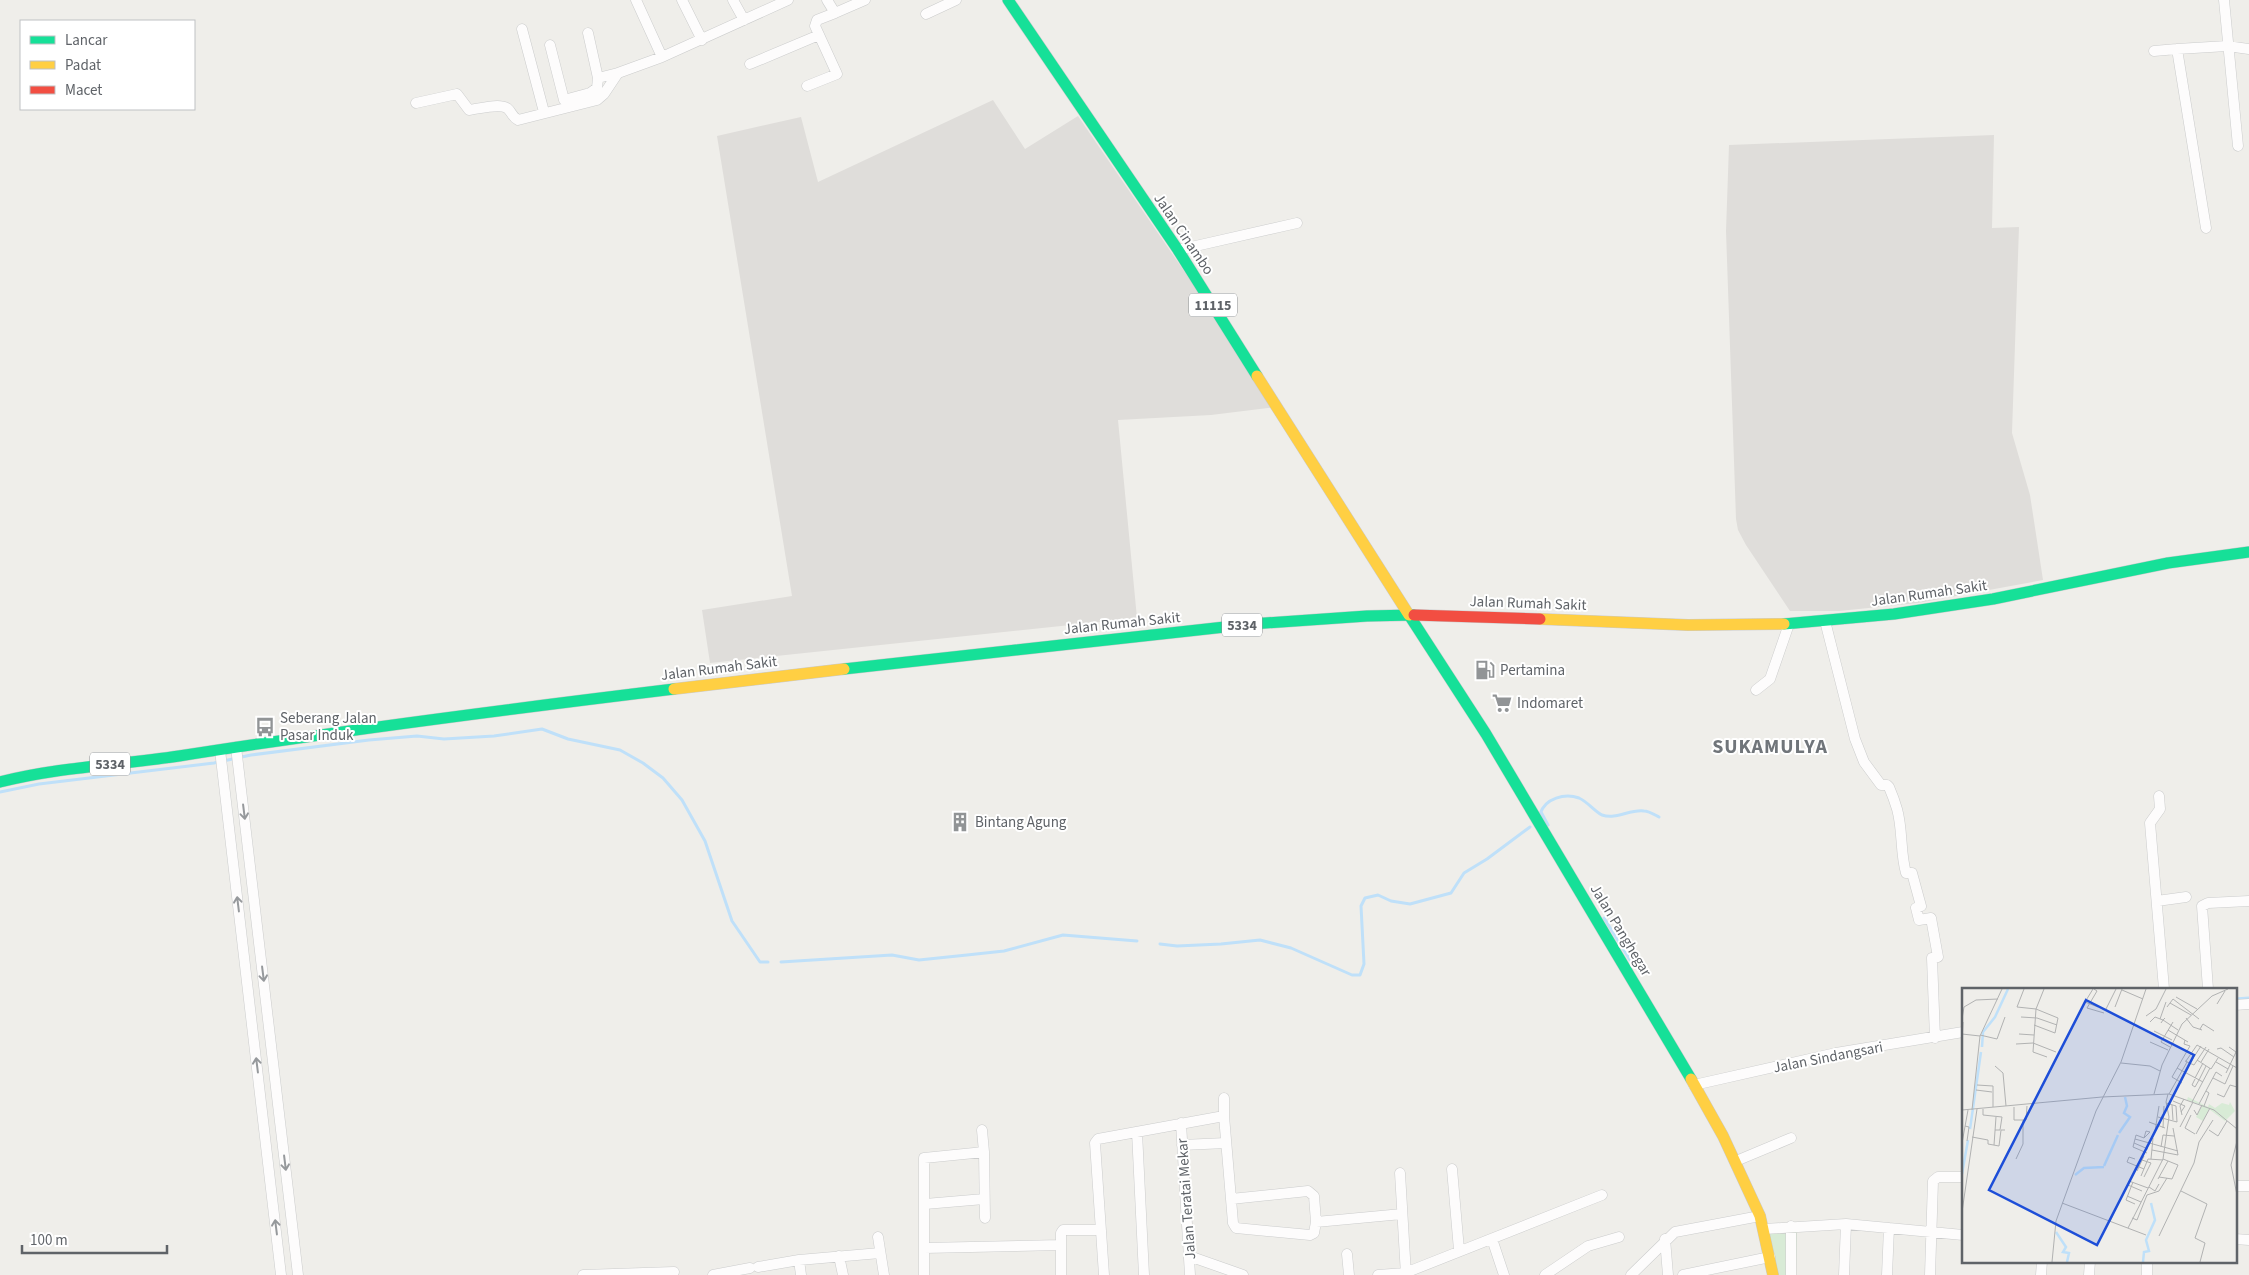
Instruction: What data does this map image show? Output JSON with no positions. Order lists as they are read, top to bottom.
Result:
{
  "streets": {
    "main road": [
      "Jalan Cinambo",
      "11115",
      "Jalan Rumah Sakit",
      "5334",
      "Jalan Panghegar"
    ],
    "street": ["Jalan Sindangsari", "Jalan Teratai Mekar"]
  },
  "crossings": [
    ["Jalan Cinambo", "Jalan Rumah Sakit"],
    ["Jalan Cinambo", "Jalan Panghegar"],
    ["Jalan Rumah Sakit", "Jalan Panghegar"],
    ["Jalan Panghegar", "Jalan Sindangsari"]
  ],
  "districts": ["SUKAMULYA"],
  "places": {
    "fuel station": ["Pertamina"],
    "supermarket": ["Indomaret"],
    "bus stop": ["Seberang Jalan Pasar Induk"],
    "building": ["Bintang Agung"]
  },
  "legend": ["Lancar", "Padat", "Macet"],
  "scale_bar": "100 m"
}
